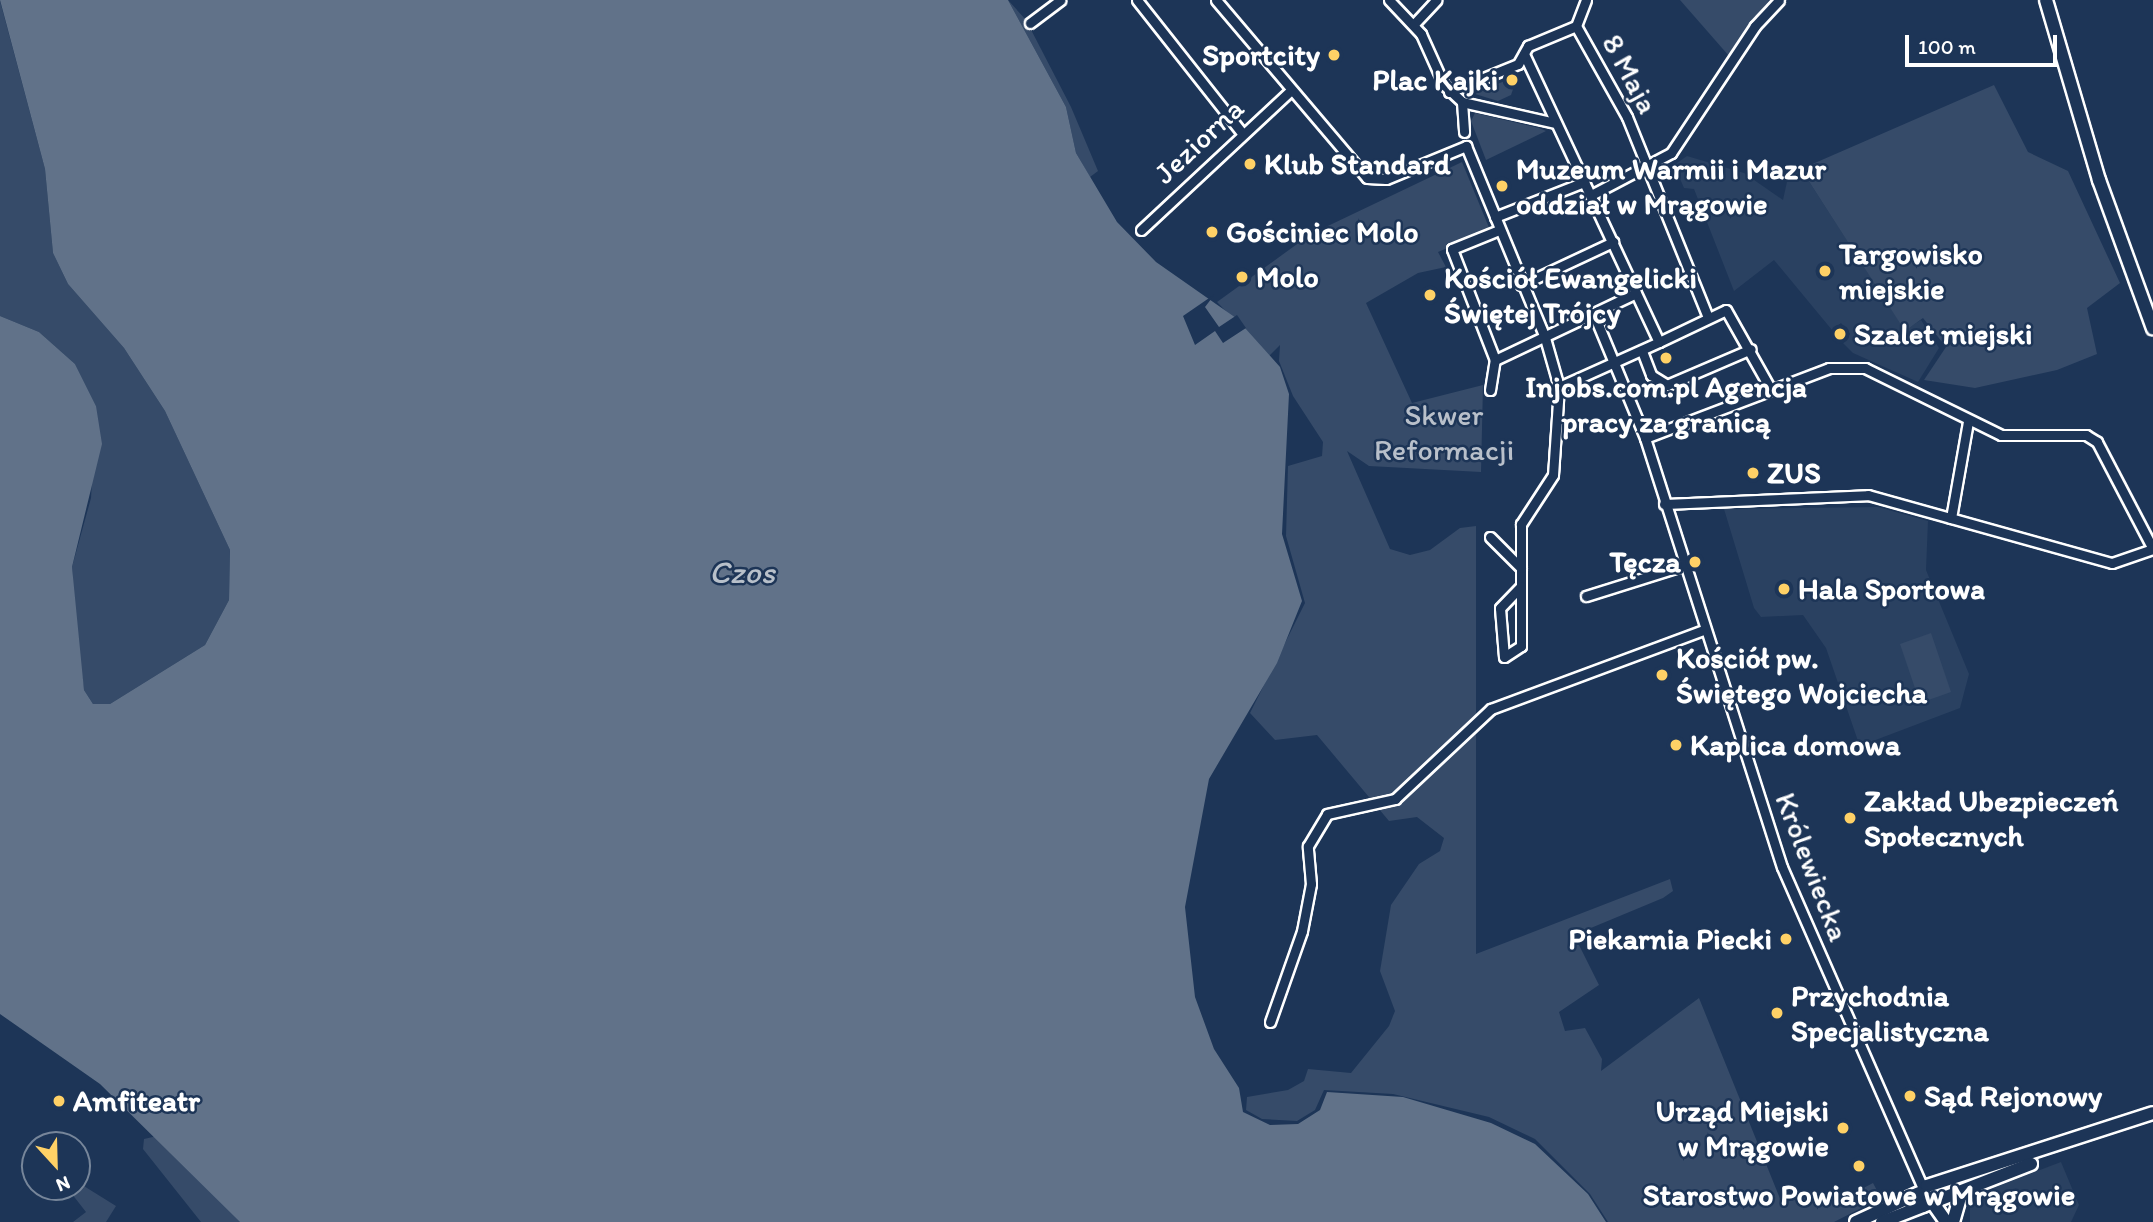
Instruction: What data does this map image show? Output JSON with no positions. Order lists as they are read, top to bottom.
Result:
{
  "streets": {
    "street": ["8 Maja", "Jeziorna", "Królewiecka"]
  },
  "water": ["Czos"],
  "parks": ["Skwer Reformacji"],
  "places": [
    "Sportcity",
    "Plac Kajki",
    "Klub Standard",
    "Muzeum Warmii i Mazur oddział w Mrągowie",
    "Gościniec Molo",
    "Targowisko miejskie",
    "Molo",
    "Kościół Ewangelicki Świętej Trójcy",
    "Szalet miejski",
    "Injobs.com.pl Agencja pracy za granicą",
    "ZUS",
    "Tęcza",
    "Hala Sportowa",
    "Kościół pw. Świętego Wojciecha",
    "Kaplica domowa",
    "Zakład Ubezpieczeń Społecznych",
    "Piekarnia Piecki",
    "Przychodnia Specjalistyczna",
    "Sąd Rejonowy",
    "Amfiteatr",
    "Urząd Miejski w Mrągowie",
    "Starostwo Powiatowe w Mrągowie"
  ],
  "scale_bar": "100 m",
  "north": "bottom"
}
